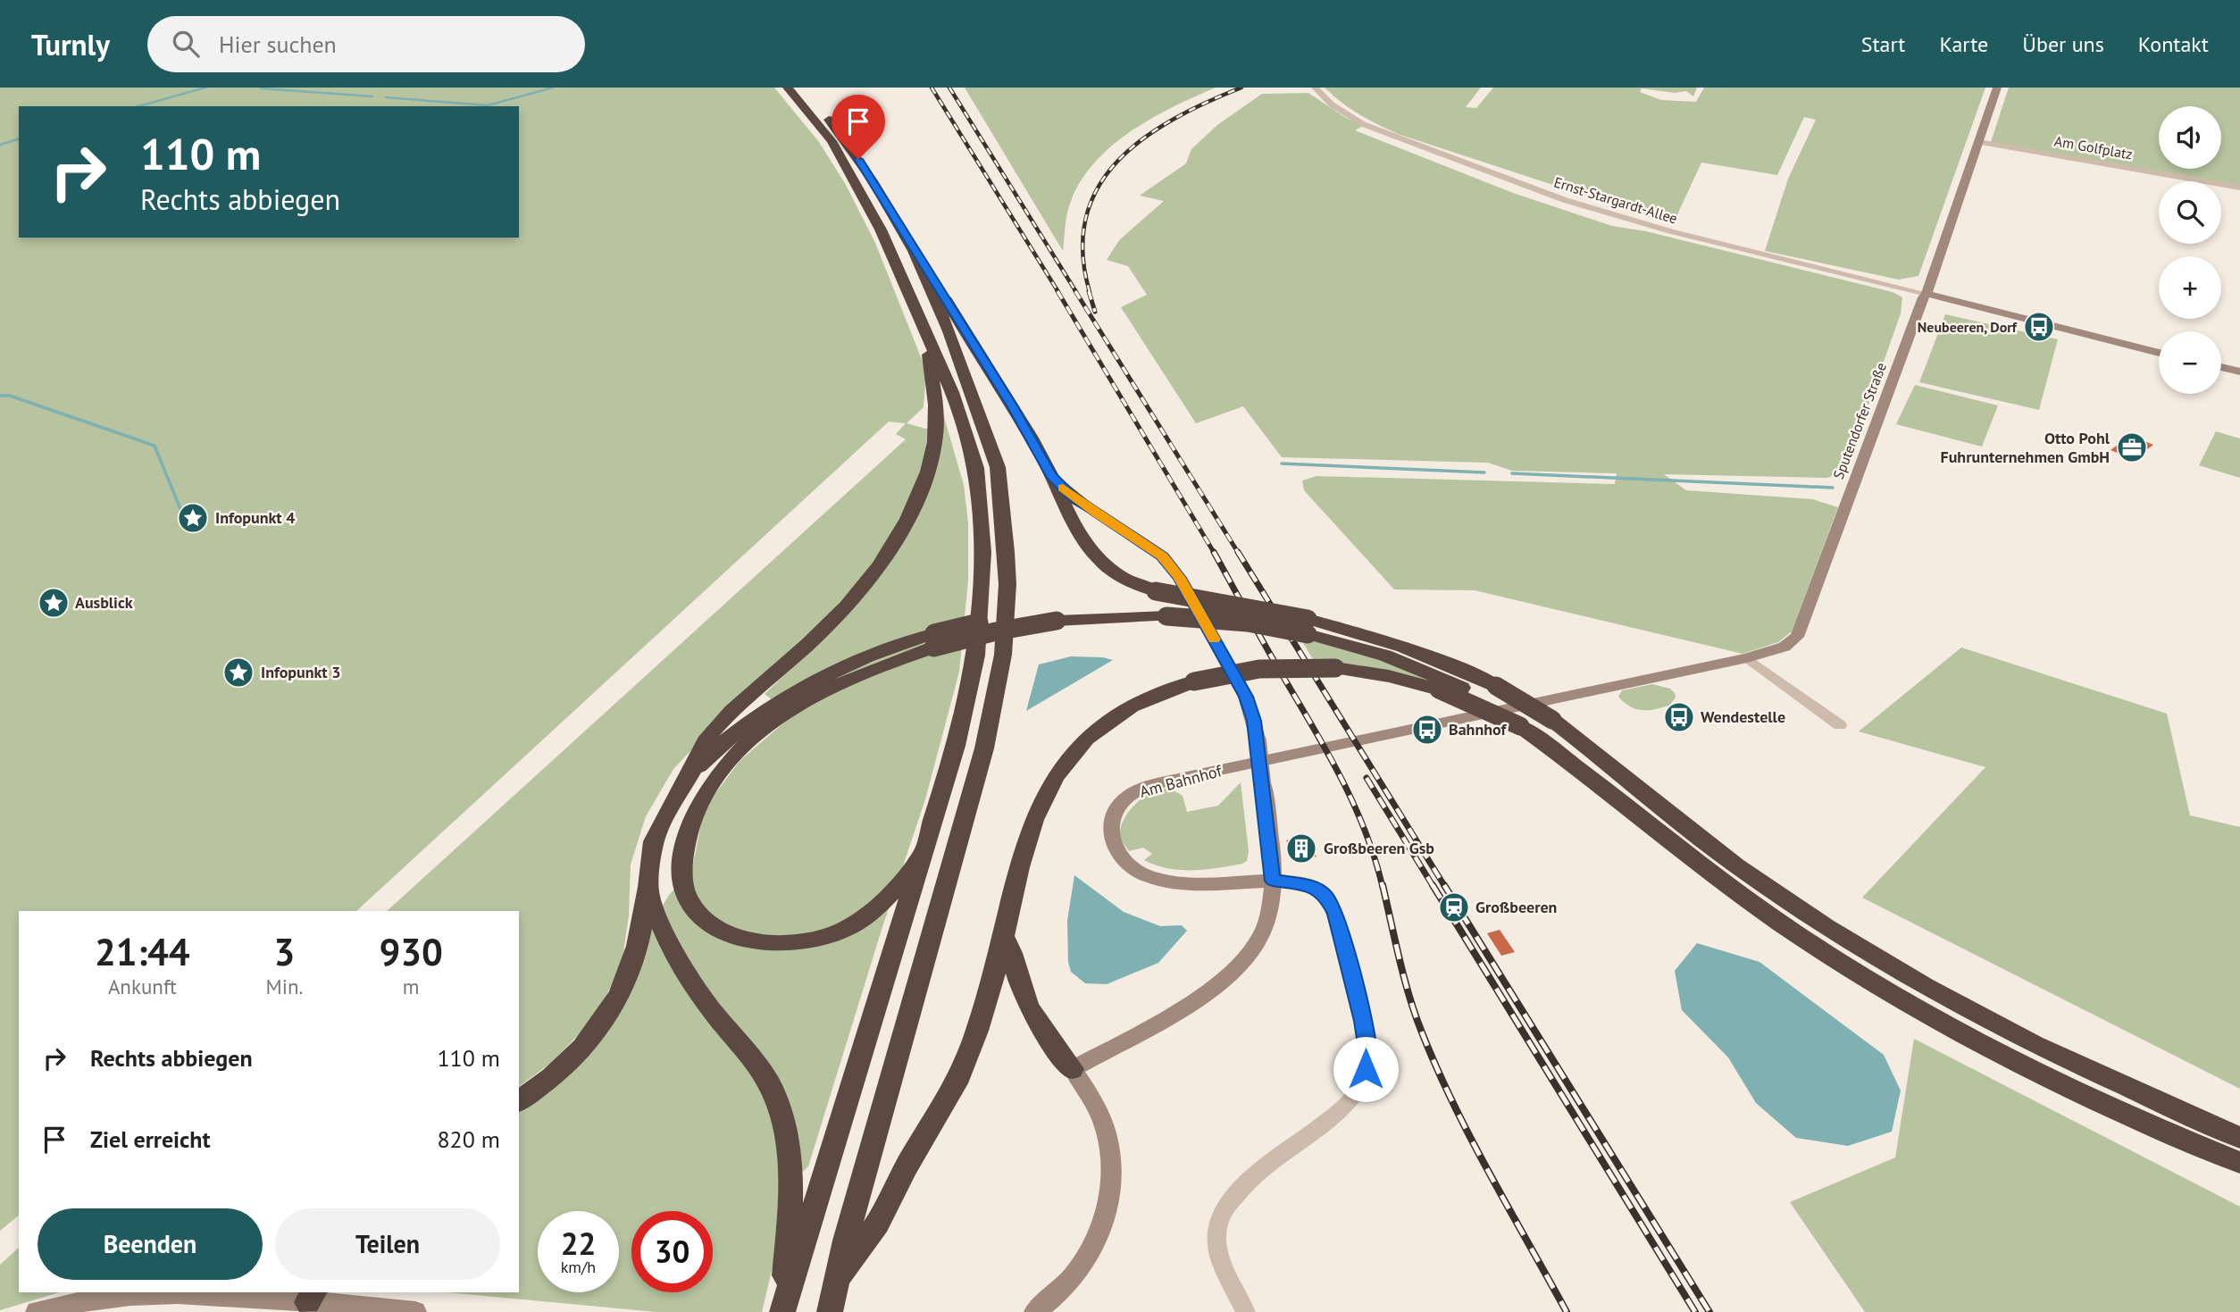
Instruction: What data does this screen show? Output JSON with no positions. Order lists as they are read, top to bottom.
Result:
{
  "streets": {
    "main road": ["Sputendorfer Straße", "Am Bahnhof"],
    "street": ["Am Golfplatz", "Ernst-Stargardt-Allee"]
  },
  "crossings": [
    ["Am Golfplatz", "Sputendorfer Straße"],
    ["Ernst-Stargardt-Allee", "Sputendorfer Straße"],
    ["Sputendorfer Straße", "Am Bahnhof"]
  ],
  "places": {
    "bus stop": ["Neubeeren, Dorf", "Wendestelle", "Bahnhof"],
    "office": ["Otto Pohl Fuhrunternehmen GmbH"],
    "place": ["Infopunkt 4", "Ausblick", "Infopunkt 3"],
    "building": ["Großbeeren Gsb"],
    "station": ["Großbeeren"]
  },
  "page": {
    "header": "Turnly",
    "search": "Hier suchen",
    "nav": [
      "Start",
      "Karte",
      "Über uns",
      "Kontakt"
    ],
    "map_buttons": ["+", "−"],
    "turn": ["110 m", "Rechts abbiegen"],
    "eta": [
      "21:44",
      "Ankunft",
      "3",
      "Min.",
      "930",
      "m"
    ],
    "list": [
      {
        "name": "Rechts abbiegen",
        "value": "110 m"
      },
      {
        "name": "Ziel erreicht",
        "value": "820 m"
      }
    ],
    "buttons": ["Beenden", "Teilen"],
    "speed": "22 km/h",
    "limit": "30"
  }
}
